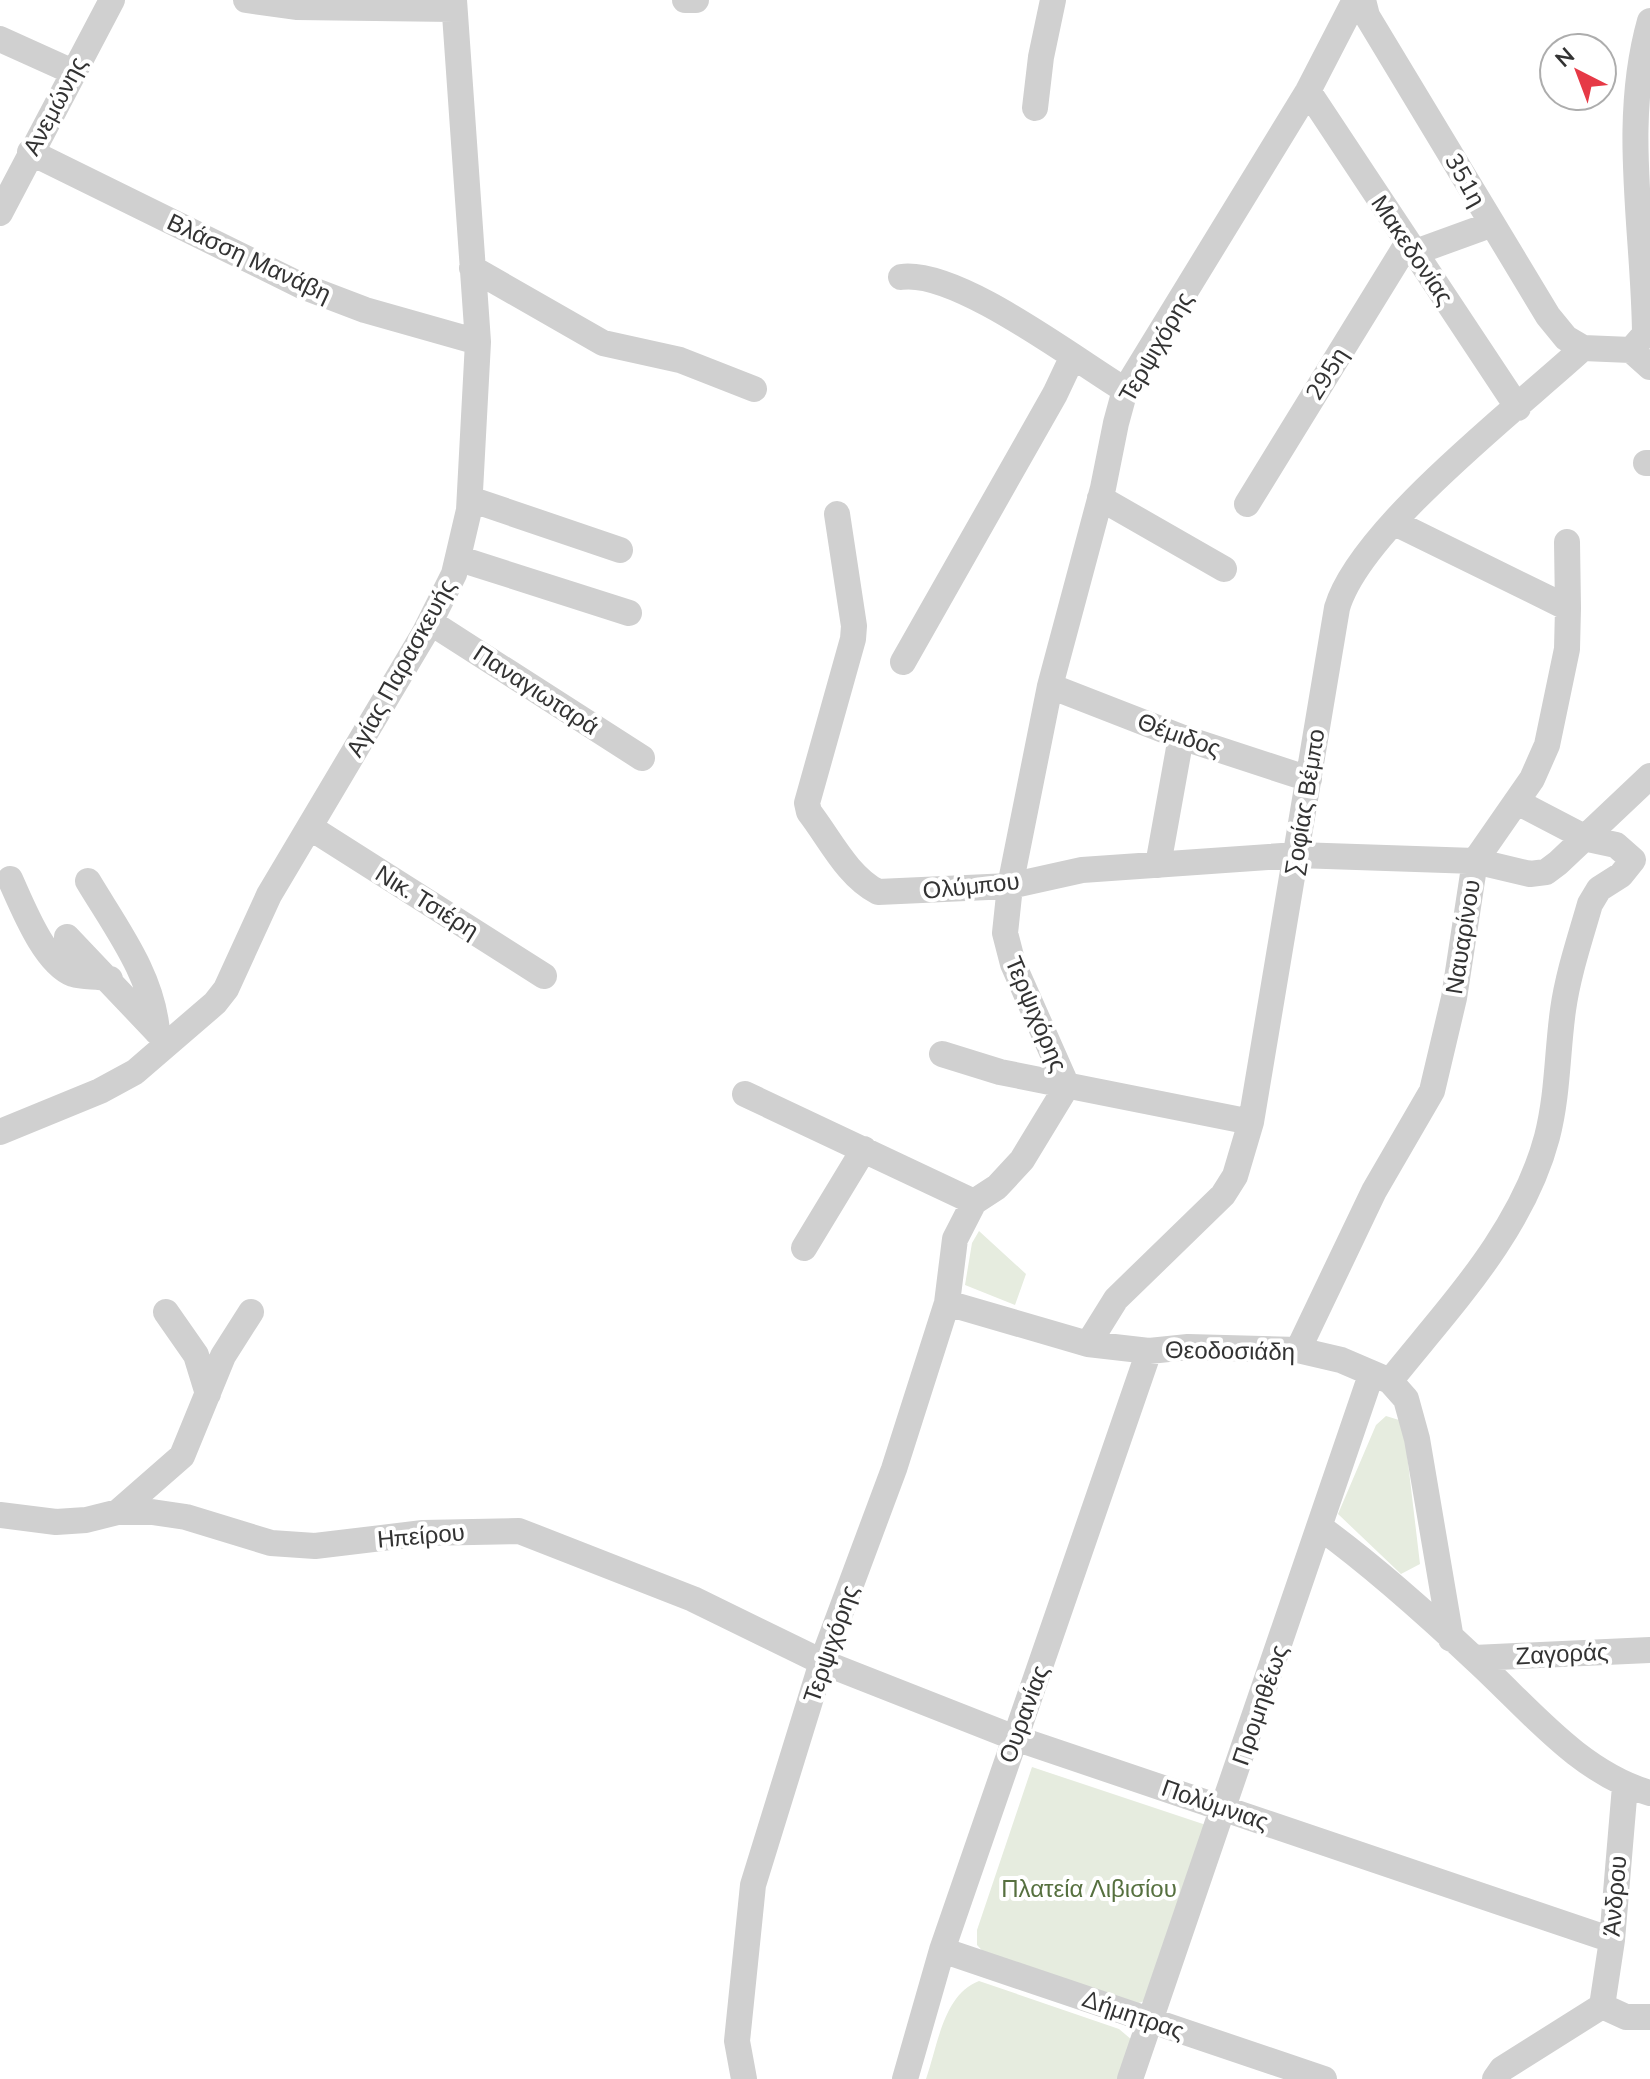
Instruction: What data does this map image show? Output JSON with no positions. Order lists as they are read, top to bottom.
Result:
{
  "streets": {
    "street": [
      "Ανεμώνης",
      "351η",
      "Μακεδονίας",
      "Βλάσση Μανάβη",
      "Τερψιχόρης",
      "295η",
      "Αγίας Παρασκευής",
      "Παναγιωταρά",
      "Θέμιδος",
      "Σοφίας Βέμπο",
      "Ολύμπου",
      "Νικ. Τσιέρη",
      "Ναυαρίνου",
      "Θεοδοσιάδη",
      "Ηπείρου",
      "Ζαγοράς",
      "Προμηθέως",
      "Ουρανίας",
      "Πολύμνιας",
      "Άνδρου",
      "Δήμητρας"
    ]
  },
  "crossings": [
    ["Ανεμώνης", "Βλάσση Μανάβη"],
    ["351η", "Σοφίας Βέμπο"],
    ["Μακεδονίας", "Τερψιχόρης"],
    ["Μακεδονίας", "295η"],
    ["Μακεδονίας", "Σοφίας Βέμπο"],
    ["Βλάσση Μανάβη", "Αγίας Παρασκευής"],
    ["Τερψιχόρης", "Θέμιδος"],
    ["Τερψιχόρης", "Ολύμπου"],
    ["Τερψιχόρης", "Θεοδοσιάδη"],
    ["Τερψιχόρης", "Ηπείρου"],
    ["Τερψιχόρης", "Πολύμνιας"],
    ["Αγίας Παρασκευής", "Παναγιωταρά"],
    ["Αγίας Παρασκευής", "Νικ. Τσιέρη"],
    ["Θέμιδος", "Σοφίας Βέμπο"],
    ["Σοφίας Βέμπο", "Ολύμπου"],
    ["Σοφίας Βέμπο", "Θεοδοσιάδη"],
    ["Ολύμπου", "Ναυαρίνου"],
    ["Ναυαρίνου", "Θεοδοσιάδη"],
    ["Θεοδοσιάδη", "Προμηθέως"],
    ["Θεοδοσιάδη", "Ουρανίας"],
    ["Ηπείρου", "Πολύμνιας"],
    ["Προμηθέως", "Πολύμνιας"],
    ["Προμηθέως", "Δήμητρας"],
    ["Ουρανίας", "Πολύμνιας"],
    ["Ουρανίας", "Δήμητρας"],
    ["Πολύμνιας", "Άνδρου"]
  ],
  "parks": ["Πλατεία Λιβισίου"],
  "north": "top left"
}
